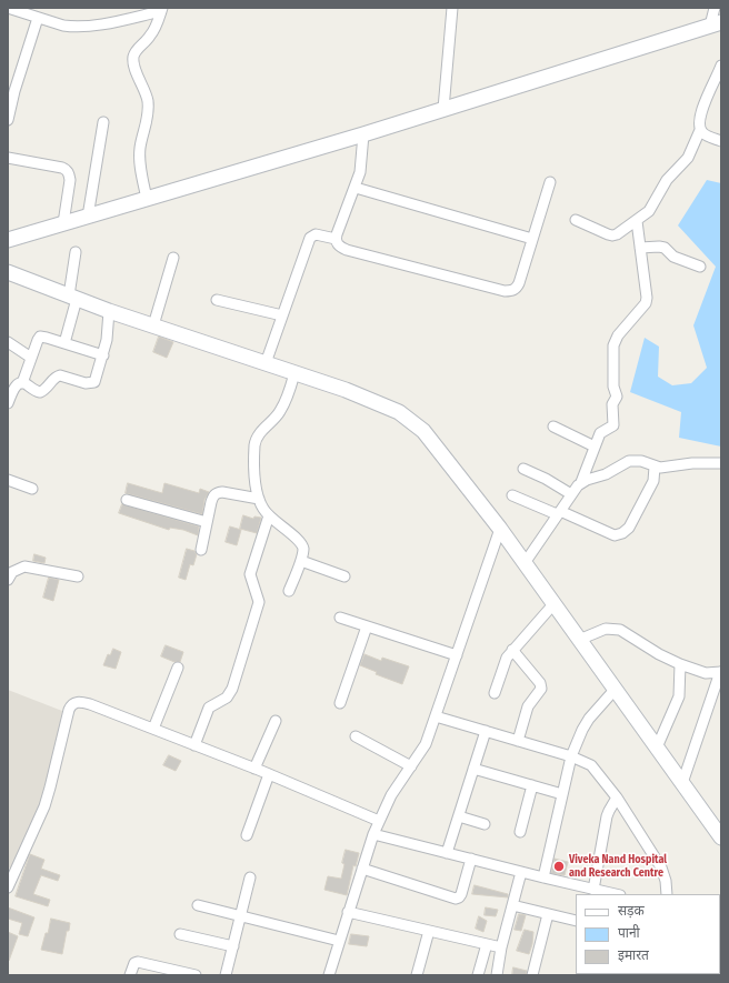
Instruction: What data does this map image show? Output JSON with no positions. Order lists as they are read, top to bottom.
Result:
{
  "places": ["Viveka Nand Hospital and Research Centre"],
  "legend": ["सड़क", "पानी", "इमारत"]
}
